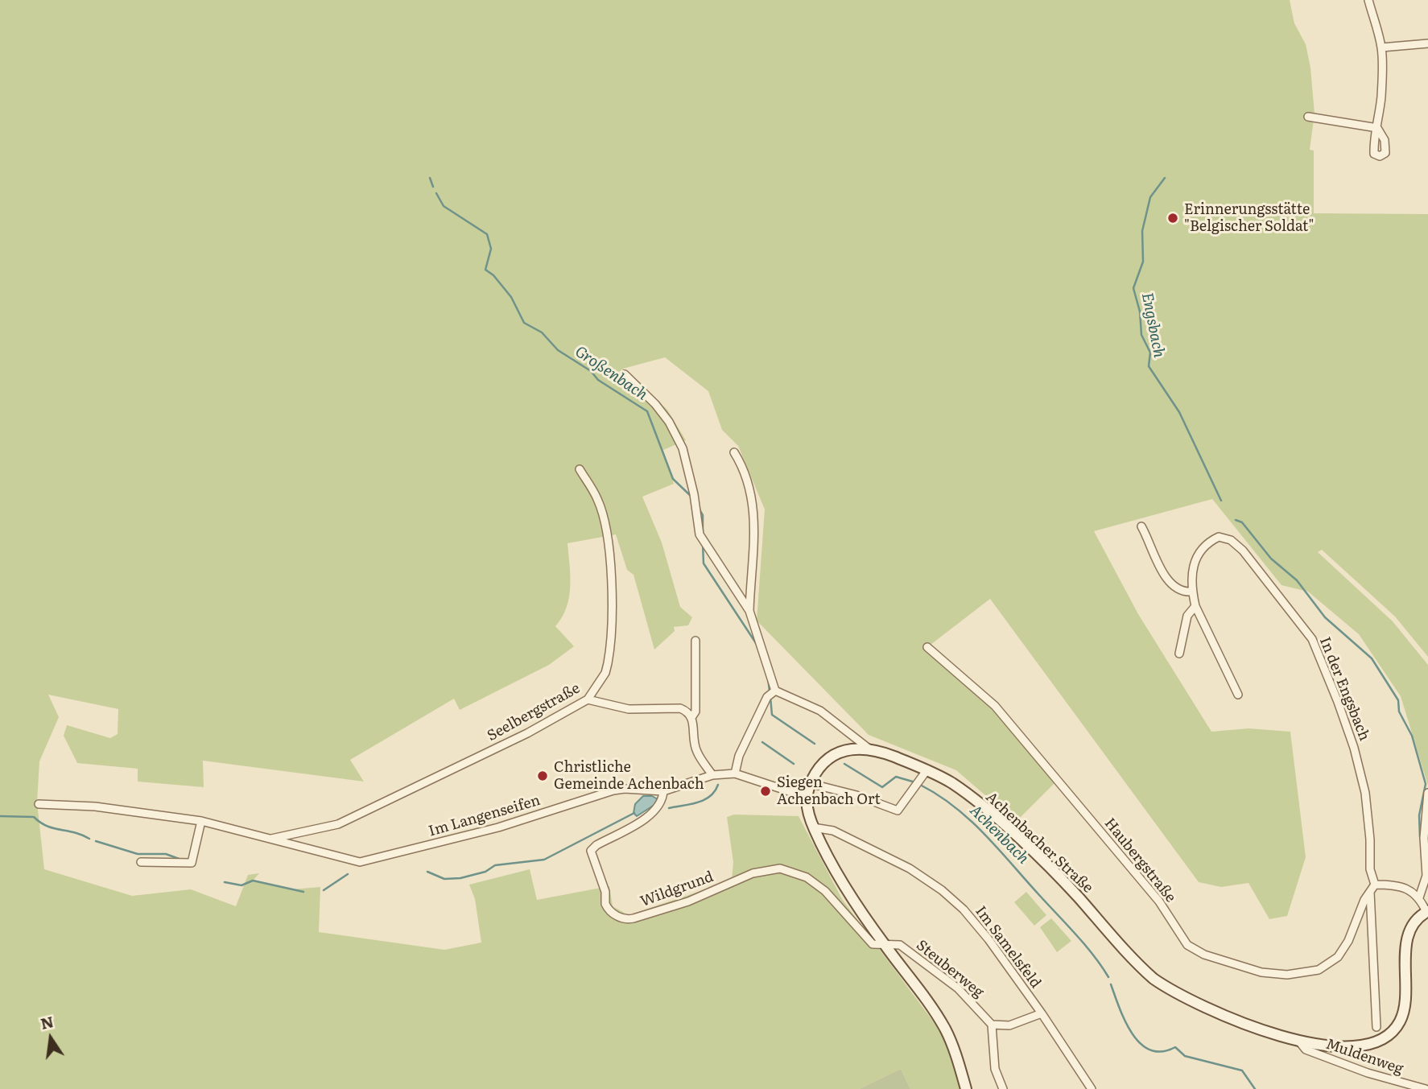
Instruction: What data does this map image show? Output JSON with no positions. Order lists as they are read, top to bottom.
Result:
{
  "streets": {
    "main road": ["Achenbacher Straße"],
    "street": [
      "In der Engsbach",
      "Seelbergstraße",
      "Im Langenseifen",
      "Haubergstraße",
      "Wildgrund",
      "Im Samelsfeld",
      "Steuberweg",
      "Muldenweg"
    ]
  },
  "crossings": [
    ["In der Engsbach", "Haubergstraße"],
    ["Seelbergstraße", "Im Langenseifen"],
    ["Im Langenseifen", "Wildgrund"],
    ["Achenbacher Straße", "Muldenweg"],
    ["Wildgrund", "Steuberweg"]
  ],
  "water": ["Engsbach", "Großenbach", "Achenbach"],
  "places": ["Erinnerungsstätte \"Belgischer Soldat\"", "Christliche Gemeinde Achenbach", "Siegen Achenbach Ort"],
  "north": "top"
}
